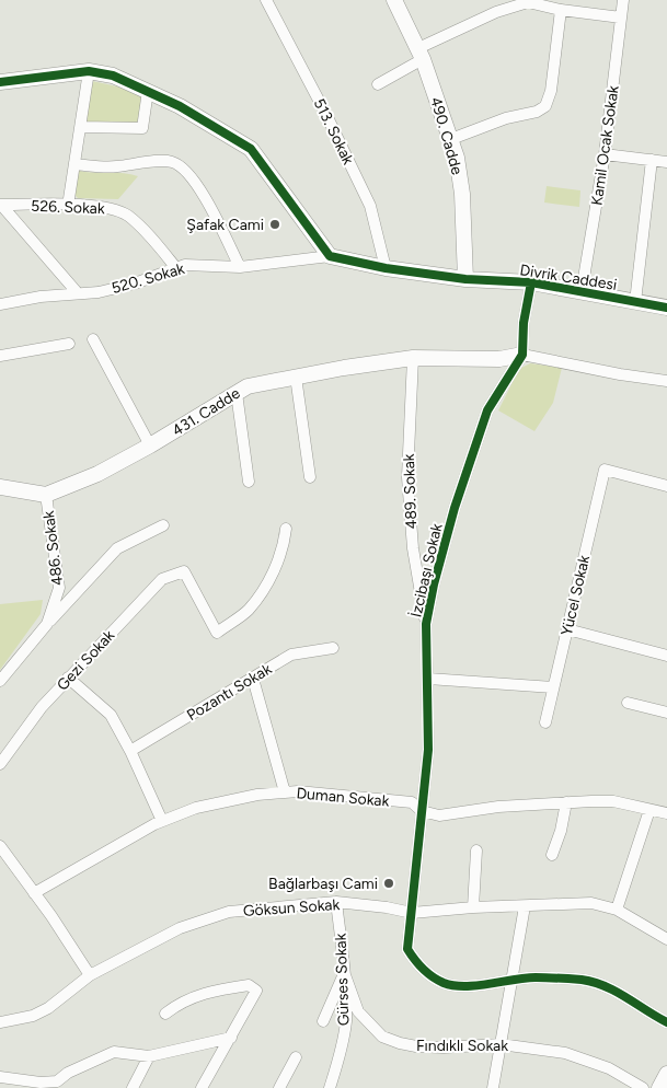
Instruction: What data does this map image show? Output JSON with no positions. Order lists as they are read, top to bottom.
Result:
{
  "streets": {
    "street": [
      "513. Sokak",
      "490. Cadde",
      "Kamil Ocak Sokak",
      "526. Sokak",
      "Divrik Caddesi",
      "520. Sokak",
      "431. Cadde",
      "489. Sokak",
      "486. Sokak",
      "İzcibaşı Sokak",
      "Yücel Sokak",
      "Gezi Sokak",
      "Pozantı Sokak",
      "Duman Sokak",
      "Göksun Sokak",
      "Gürses Sokak",
      "Fındıklı Sokak"
    ]
  },
  "crossings": [
    ["513. Sokak", "Divrik Caddesi"],
    ["490. Cadde", "Divrik Caddesi"],
    ["Kamil Ocak Sokak", "Divrik Caddesi"],
    ["526. Sokak", "520. Sokak"],
    ["Divrik Caddesi", "520. Sokak"],
    ["431. Cadde", "489. Sokak"],
    ["431. Cadde", "486. Sokak"],
    ["431. Cadde", "İzcibaşı Sokak"],
    ["489. Sokak", "İzcibaşı Sokak"],
    ["İzcibaşı Sokak", "Duman Sokak"],
    ["İzcibaşı Sokak", "Göksun Sokak"],
    ["Göksun Sokak", "Gürses Sokak"],
    ["Gürses Sokak", "Fındıklı Sokak"]
  ],
  "places": ["Şafak Cami", "Bağlarbaşı Cami"]
}
